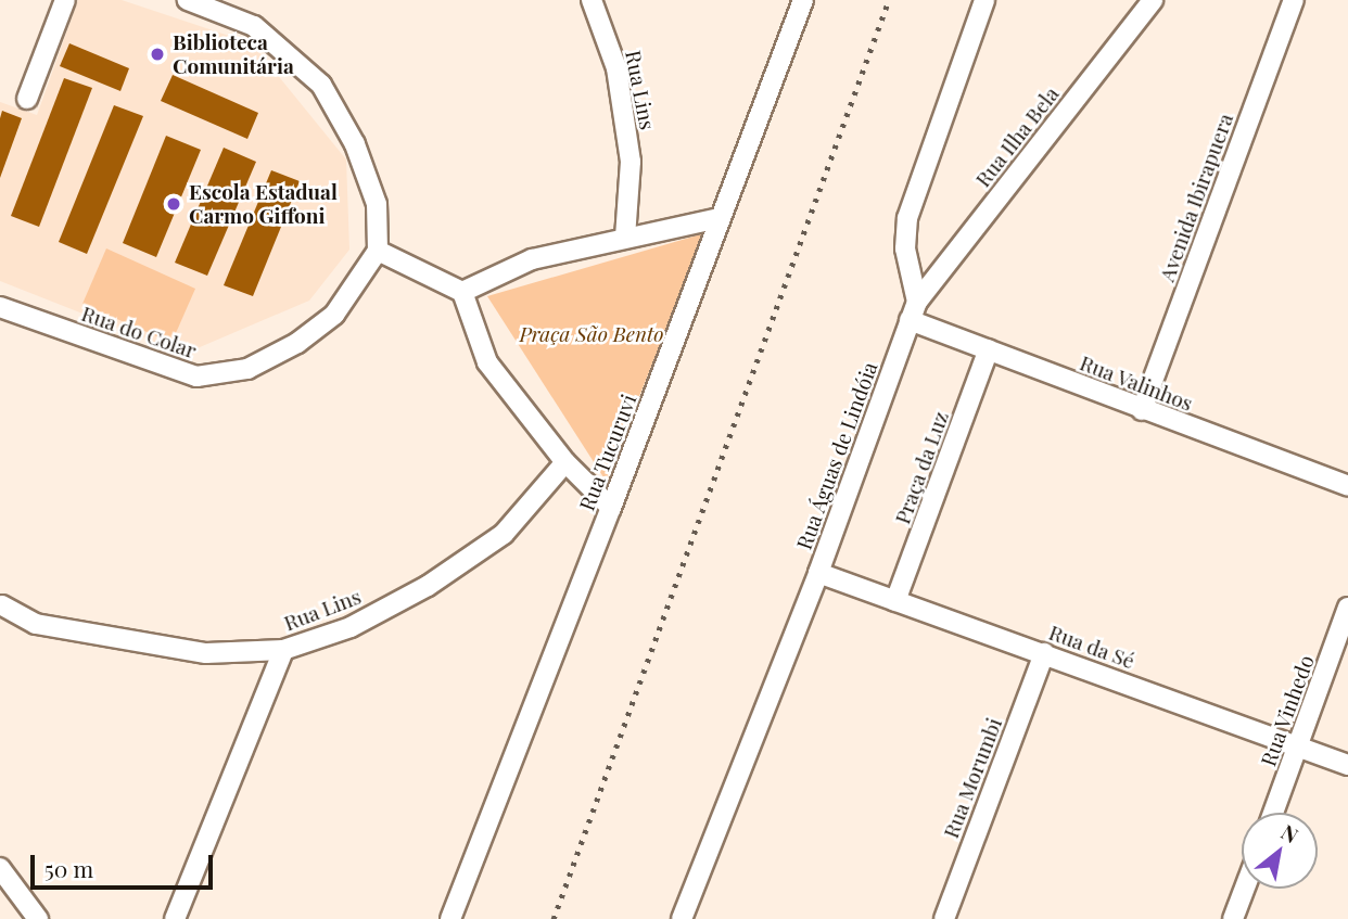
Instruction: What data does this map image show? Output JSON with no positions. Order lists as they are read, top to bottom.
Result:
{
  "streets": {
    "street": [
      "Rua Lins",
      "Rua Ilha Bela",
      "Avenida Ibirapuera",
      "Rua do Colar",
      "Rua Valinhos",
      "Rua Tucuruvi",
      "Rua Águas de Lindóia",
      "Praça da Luz",
      "Rua da Sé",
      "Rua Vinhedo",
      "Rua Morumbi"
    ]
  },
  "crossings": [
    ["Rua Ilha Bela", "Rua Águas de Lindóia"],
    ["Avenida Ibirapuera", "Rua Valinhos"],
    ["Rua Valinhos", "Rua Águas de Lindóia"],
    ["Rua Valinhos", "Praça da Luz"],
    ["Rua Águas de Lindóia", "Rua da Sé"],
    ["Praça da Luz", "Rua da Sé"],
    ["Rua da Sé", "Rua Vinhedo"],
    ["Rua da Sé", "Rua Morumbi"]
  ],
  "parks": ["Praça São Bento"],
  "places": ["Biblioteca Comunitária", "Escola Estadual Carmo Giffoni"],
  "scale_bar": "50 m",
  "north": "top right"
}
